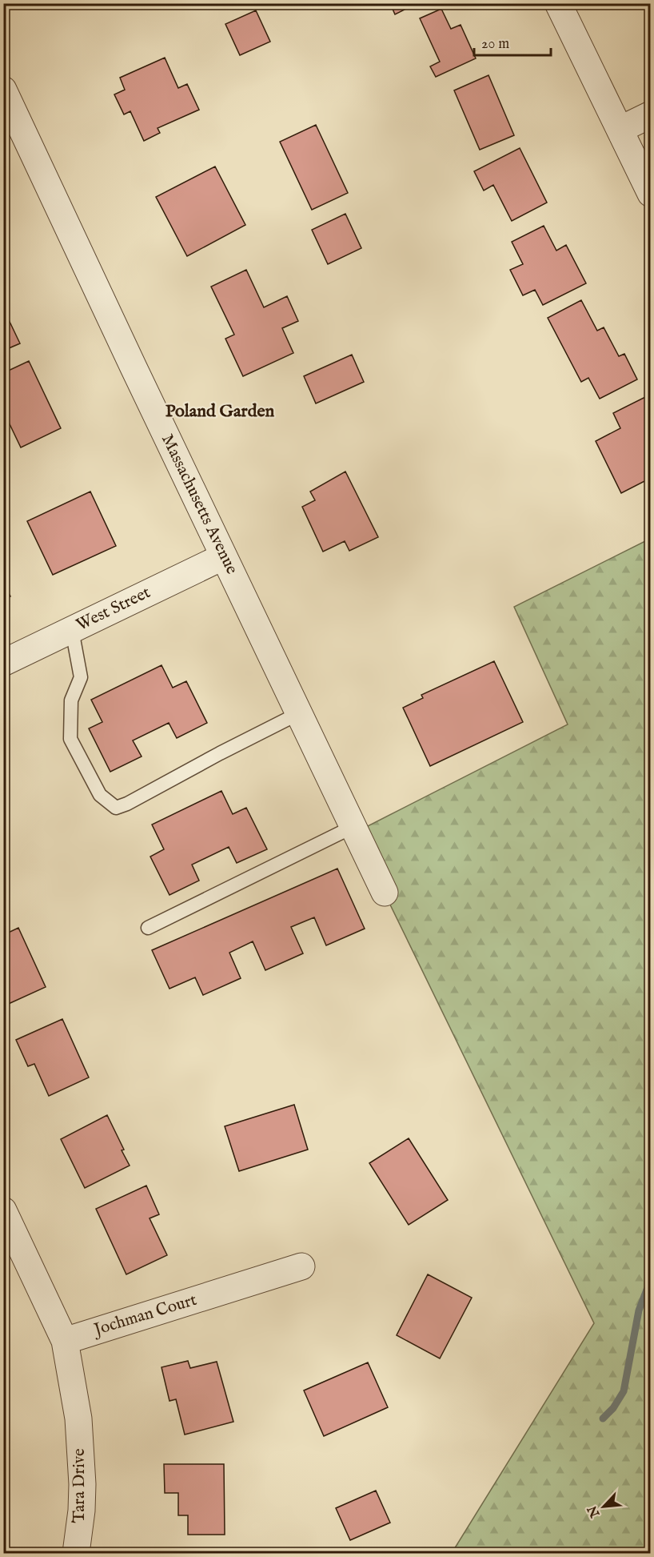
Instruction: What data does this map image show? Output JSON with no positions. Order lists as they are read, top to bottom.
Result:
{
  "streets": {
    "street": [
      "Massachusetts Avenue",
      "West Street",
      "Jochman Court",
      "Tara Drive"
    ]
  },
  "crossings": [
    ["Massachusetts Avenue", "West Street"],
    ["Jochman Court", "Tara Drive"]
  ],
  "districts": ["Poland Garden"],
  "scale_bar": "20 m",
  "north": "bottom left"
}
